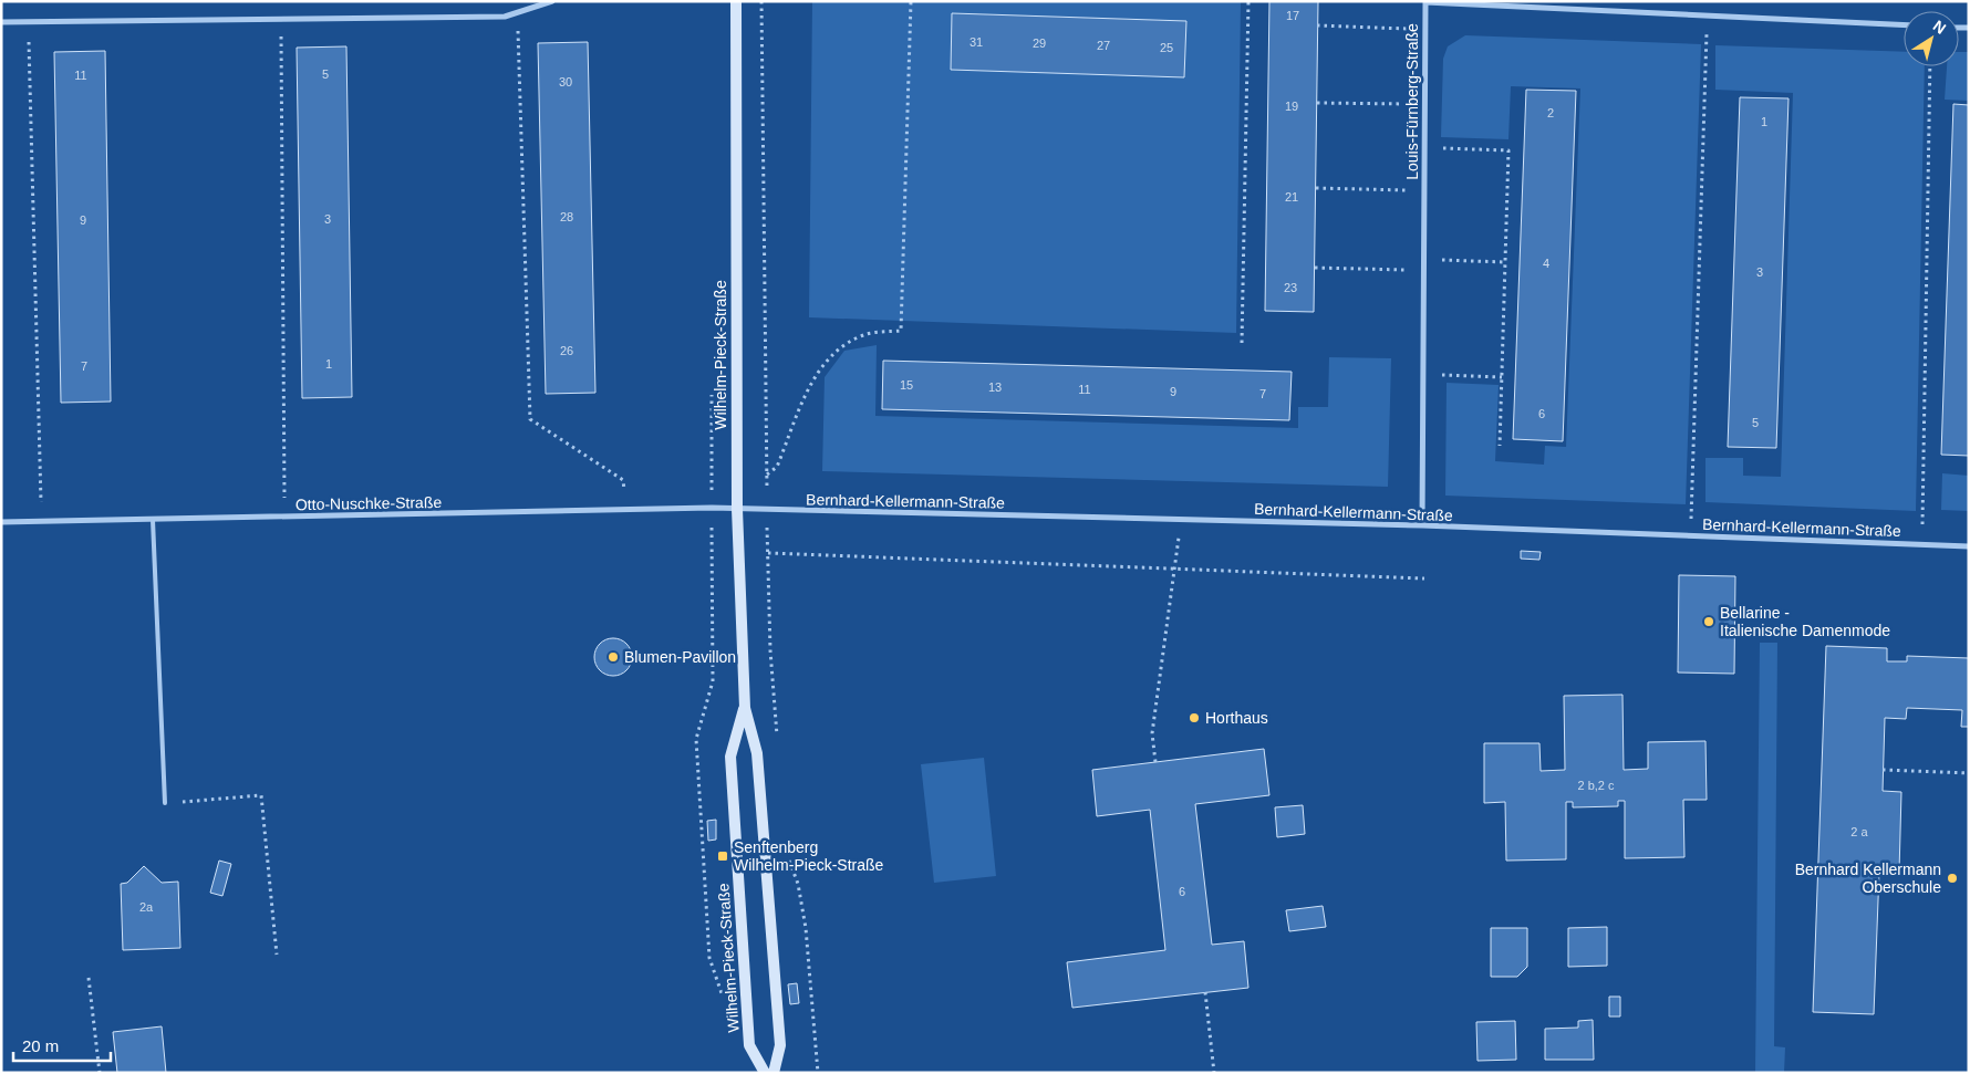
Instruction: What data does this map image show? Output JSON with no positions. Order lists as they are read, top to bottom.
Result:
{
  "streets": {
    "main road": ["Wilhelm-Pieck-Straße"],
    "street": ["Louis-Fürnberg-Straße", "Bernhard-Kellermann-Straße", "Otto-Nuschke-Straße"]
  },
  "crossings": [
    ["Louis-Fürnberg-Straße", "Bernhard-Kellermann-Straße"],
    ["Wilhelm-Pieck-Straße", "Bernhard-Kellermann-Straße"],
    ["Wilhelm-Pieck-Straße", "Otto-Nuschke-Straße"],
    ["Bernhard-Kellermann-Straße", "Otto-Nuschke-Straße"]
  ],
  "places": {
    "other": [
      "Bellarine - Italienische Damenmode",
      "Blumen-Pavillon",
      "Horthaus",
      "Bernhard Kellermann Oberschule"
    ],
    "transit": ["Senftenberg Wilhelm-Pieck-Straße"]
  },
  "house_numbers": [
    "17",
    "31",
    "29",
    "27",
    "25",
    "5",
    "11",
    "30",
    "19",
    "2",
    "1",
    "21",
    "28",
    "3",
    "9",
    "4",
    "3",
    "23",
    "26",
    "1",
    "7",
    "15",
    "13",
    "11",
    "9",
    "7",
    "6",
    "5",
    "2 b,2 c",
    "2 a",
    "6",
    "2a"
  ],
  "scale_bar": "20 m",
  "north": "top right"
}
